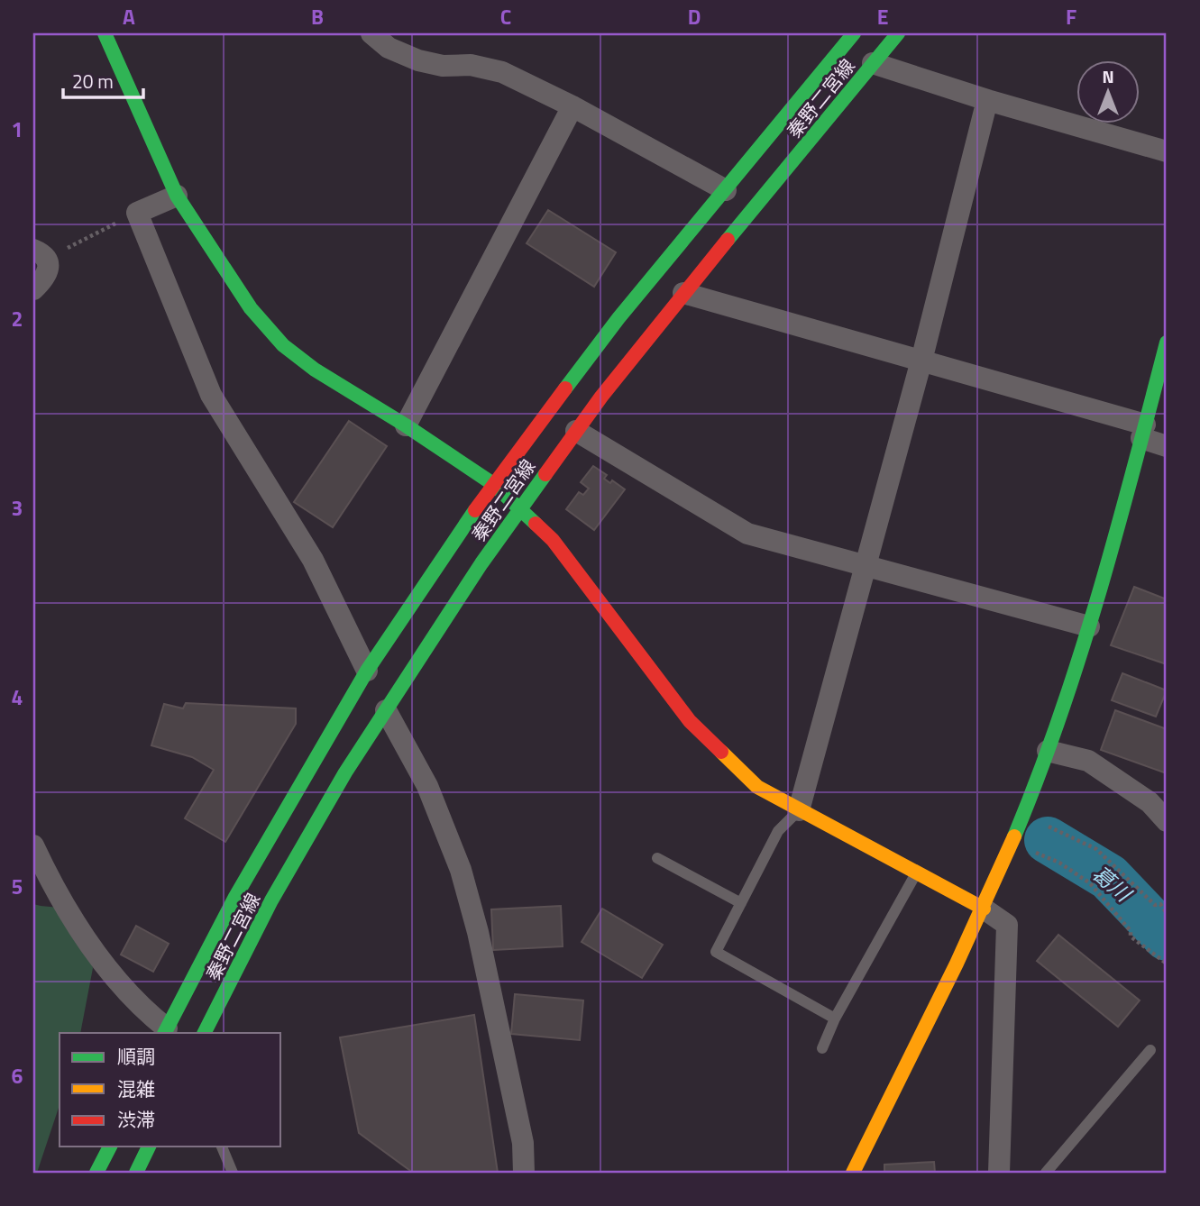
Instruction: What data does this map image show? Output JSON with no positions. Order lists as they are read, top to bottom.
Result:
{
  "streets": {
    "main road": ["秦野二宮線"]
  },
  "water": ["葛川"],
  "legend": ["順調", "混雑", "渋滞"],
  "scale_bar": "20 m",
  "north": "top",
  "grid": {
    "columns": [
      "A",
      "B",
      "C",
      "D",
      "E",
      "F"
    ],
    "rows": [
      "1",
      "2",
      "3",
      "4",
      "5",
      "6"
    ]
  }
}
